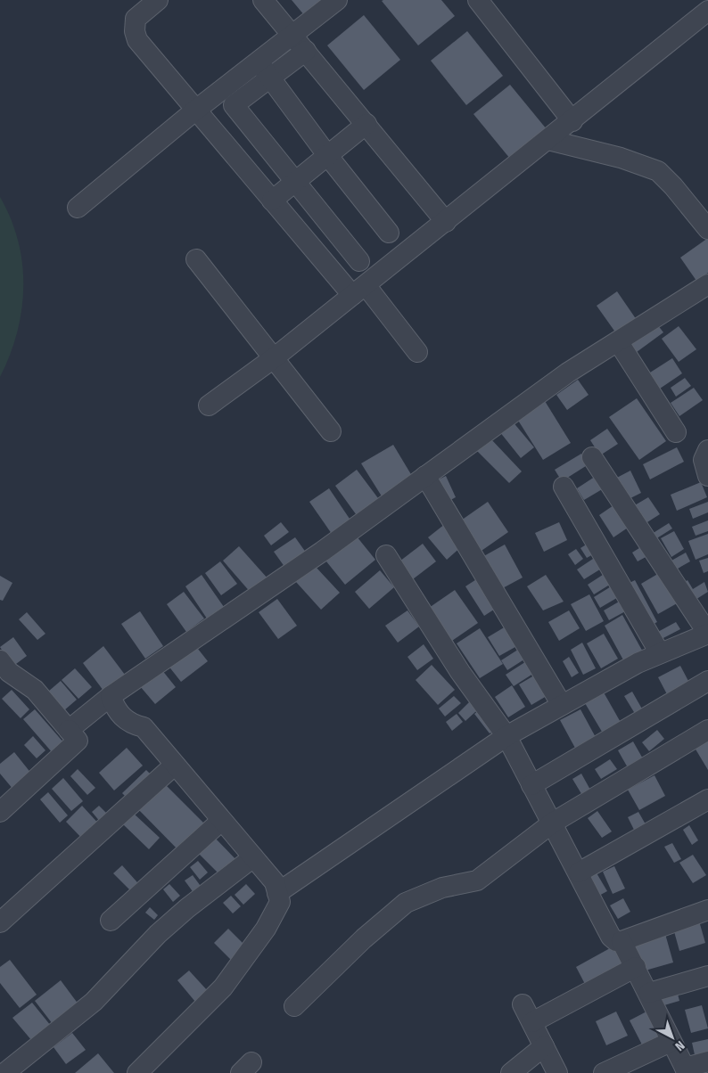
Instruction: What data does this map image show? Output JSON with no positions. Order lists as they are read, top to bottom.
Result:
{
  "north": "bottom right"
}
